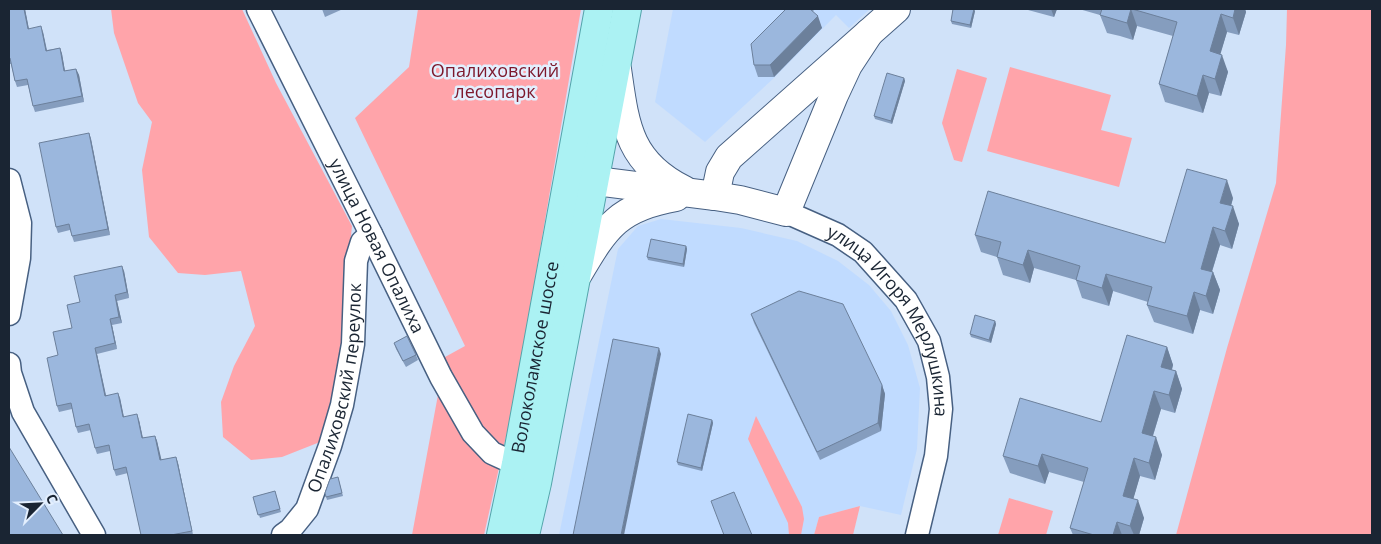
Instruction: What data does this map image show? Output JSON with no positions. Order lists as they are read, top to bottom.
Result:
{
  "streets": {
    "main road": ["Волоколамское шоссе"],
    "street": ["улица Новая Опалиха", "улица Игоря Мерлушкина", "Опалиховский переулок"]
  },
  "crossings": [
    ["улица Новая Опалиха", "Волоколамское шоссе"],
    ["улица Новая Опалиха", "Опалиховский переулок"],
    ["улица Игоря Мерлушкина", "Волоколамское шоссе"]
  ],
  "parks": ["Опалиховский лесопарк"],
  "north": "top right"
}
